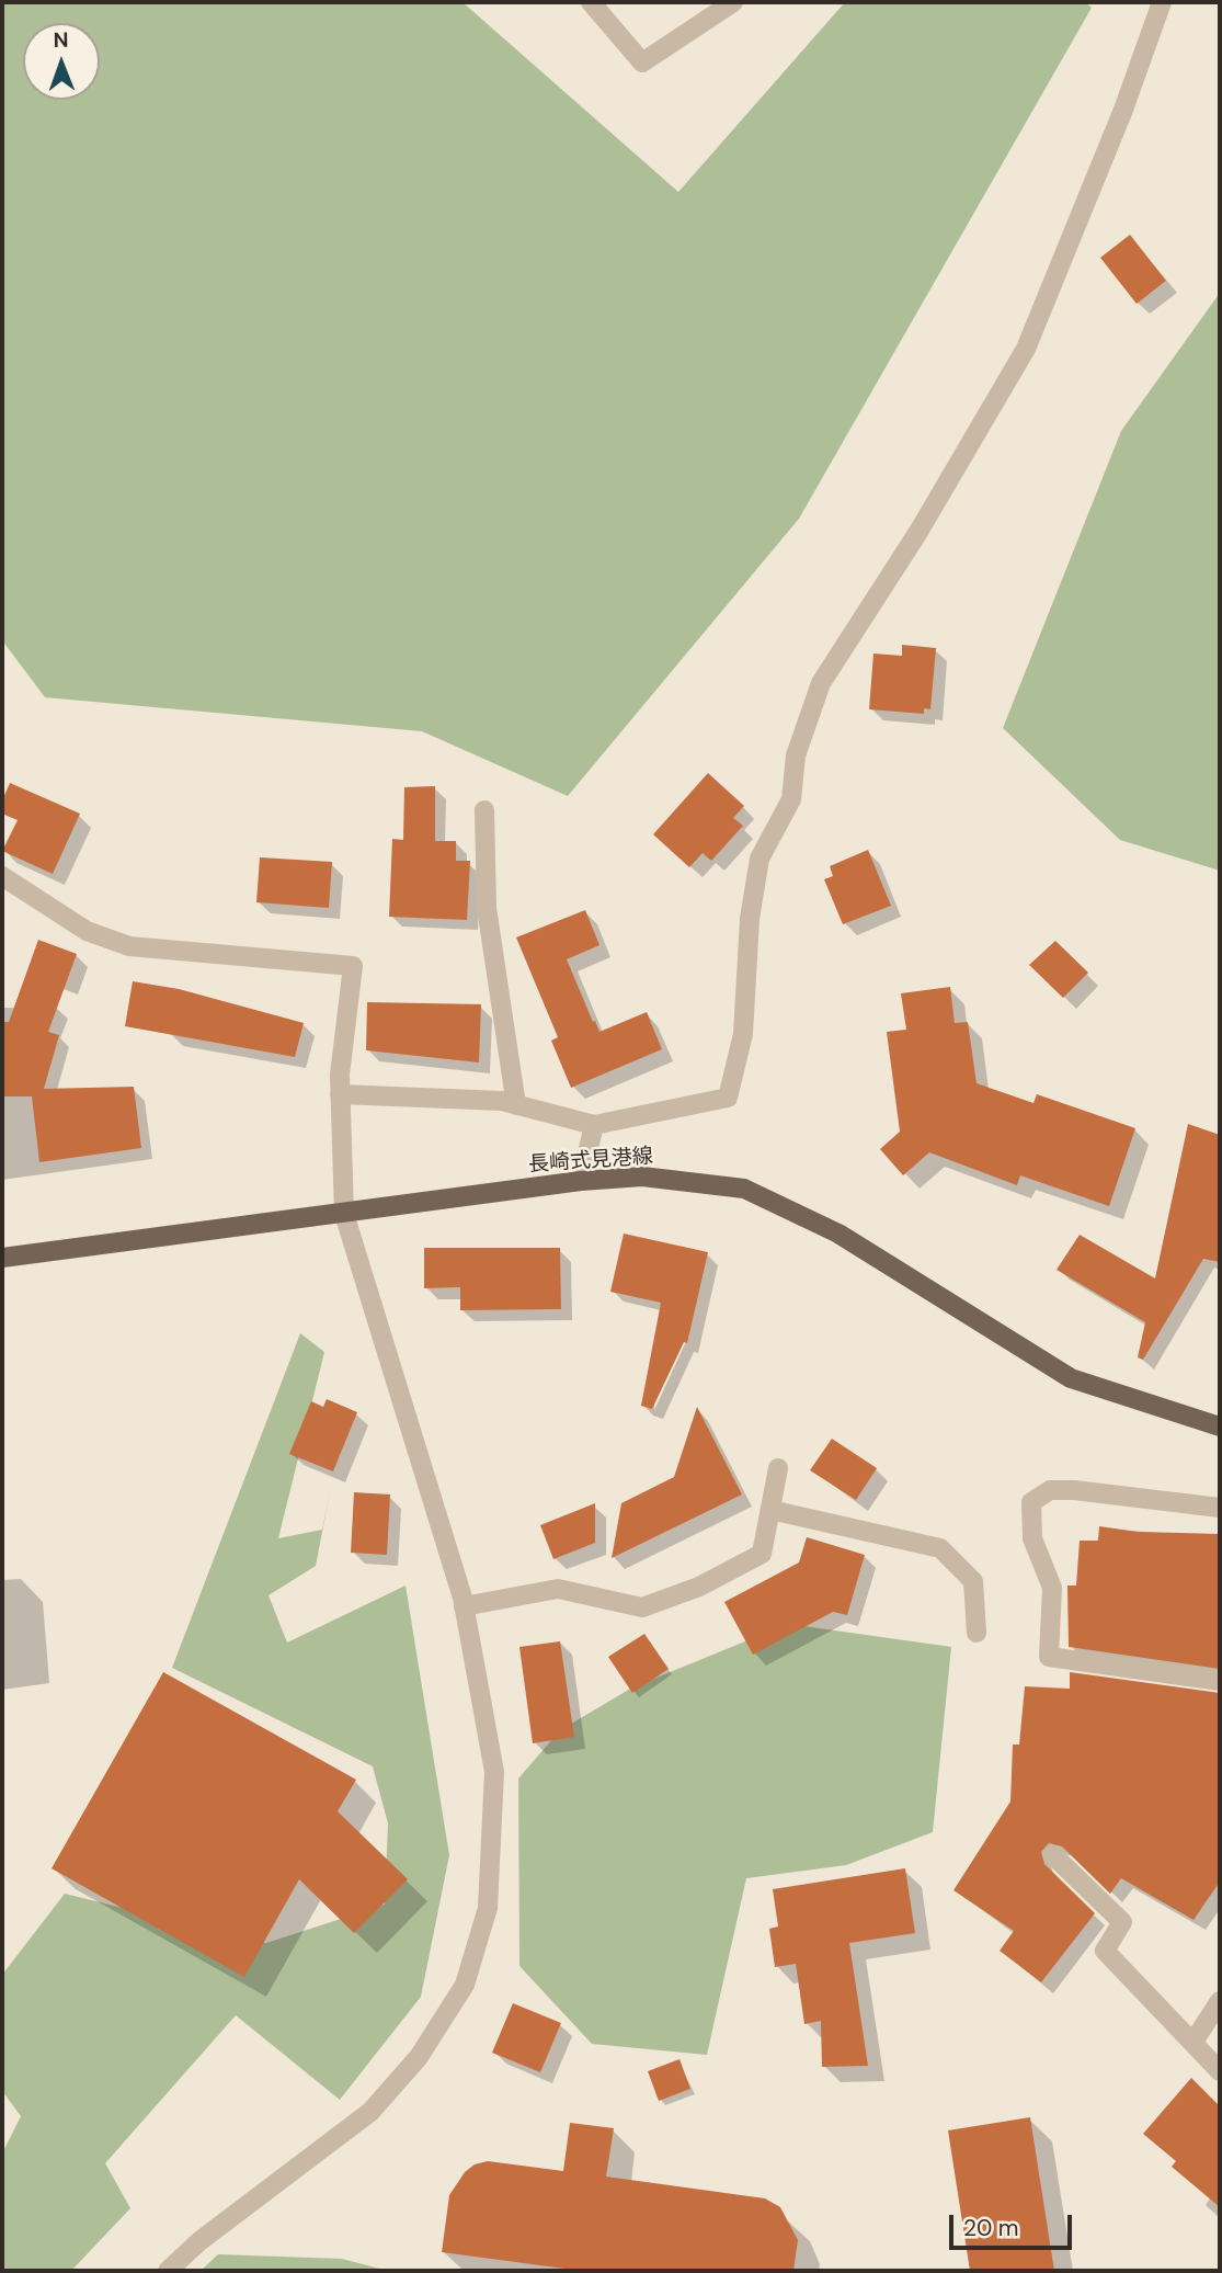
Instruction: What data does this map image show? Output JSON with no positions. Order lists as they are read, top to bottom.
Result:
{
  "streets": {
    "main road": ["長崎式見港線"]
  },
  "scale_bar": "20 m",
  "north": "top"
}
